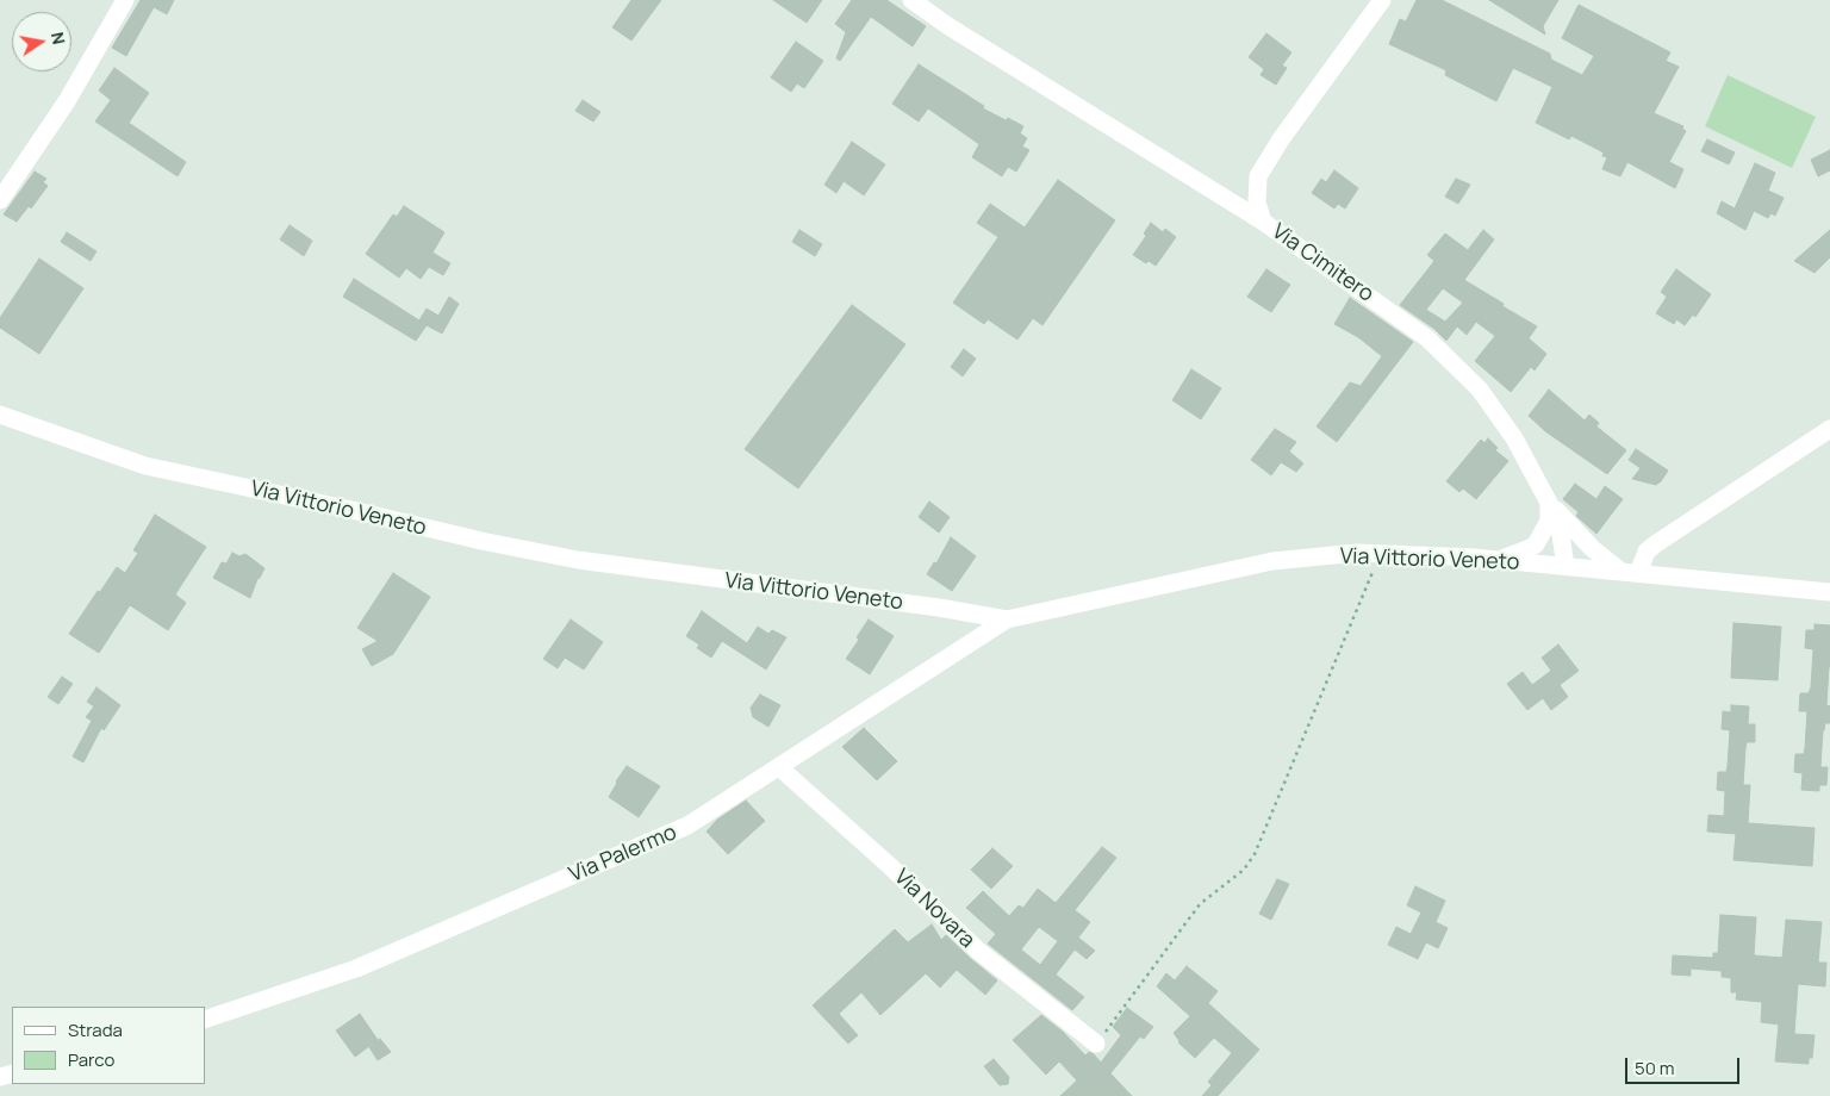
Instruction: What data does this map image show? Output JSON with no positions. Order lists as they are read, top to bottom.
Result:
{
  "streets": {
    "street": [
      "Via Cimitero",
      "Via Vittorio Veneto",
      "Via Palermo",
      "Via Novara"
    ]
  },
  "crossings": [
    ["Via Cimitero", "Via Vittorio Veneto"],
    ["Via Vittorio Veneto", "Via Palermo"],
    ["Via Palermo", "Via Novara"]
  ],
  "legend": ["Strada", "Parco"],
  "scale_bar": "50 m",
  "north": "right"
}
